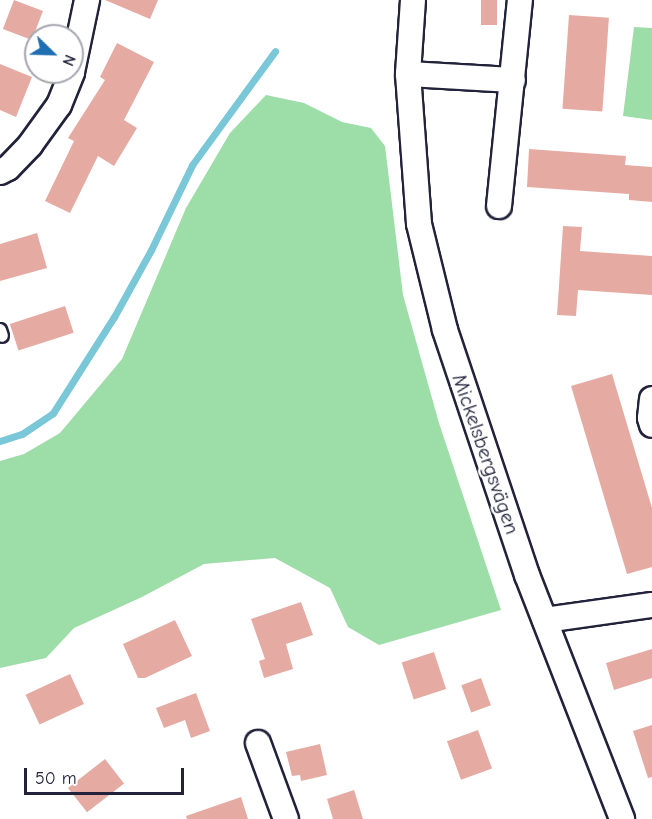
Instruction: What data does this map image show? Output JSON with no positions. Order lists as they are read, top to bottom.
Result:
{
  "streets": {
    "street": ["Mickelsbergsvägen"]
  },
  "scale_bar": "50 m",
  "north": "bottom right"
}
